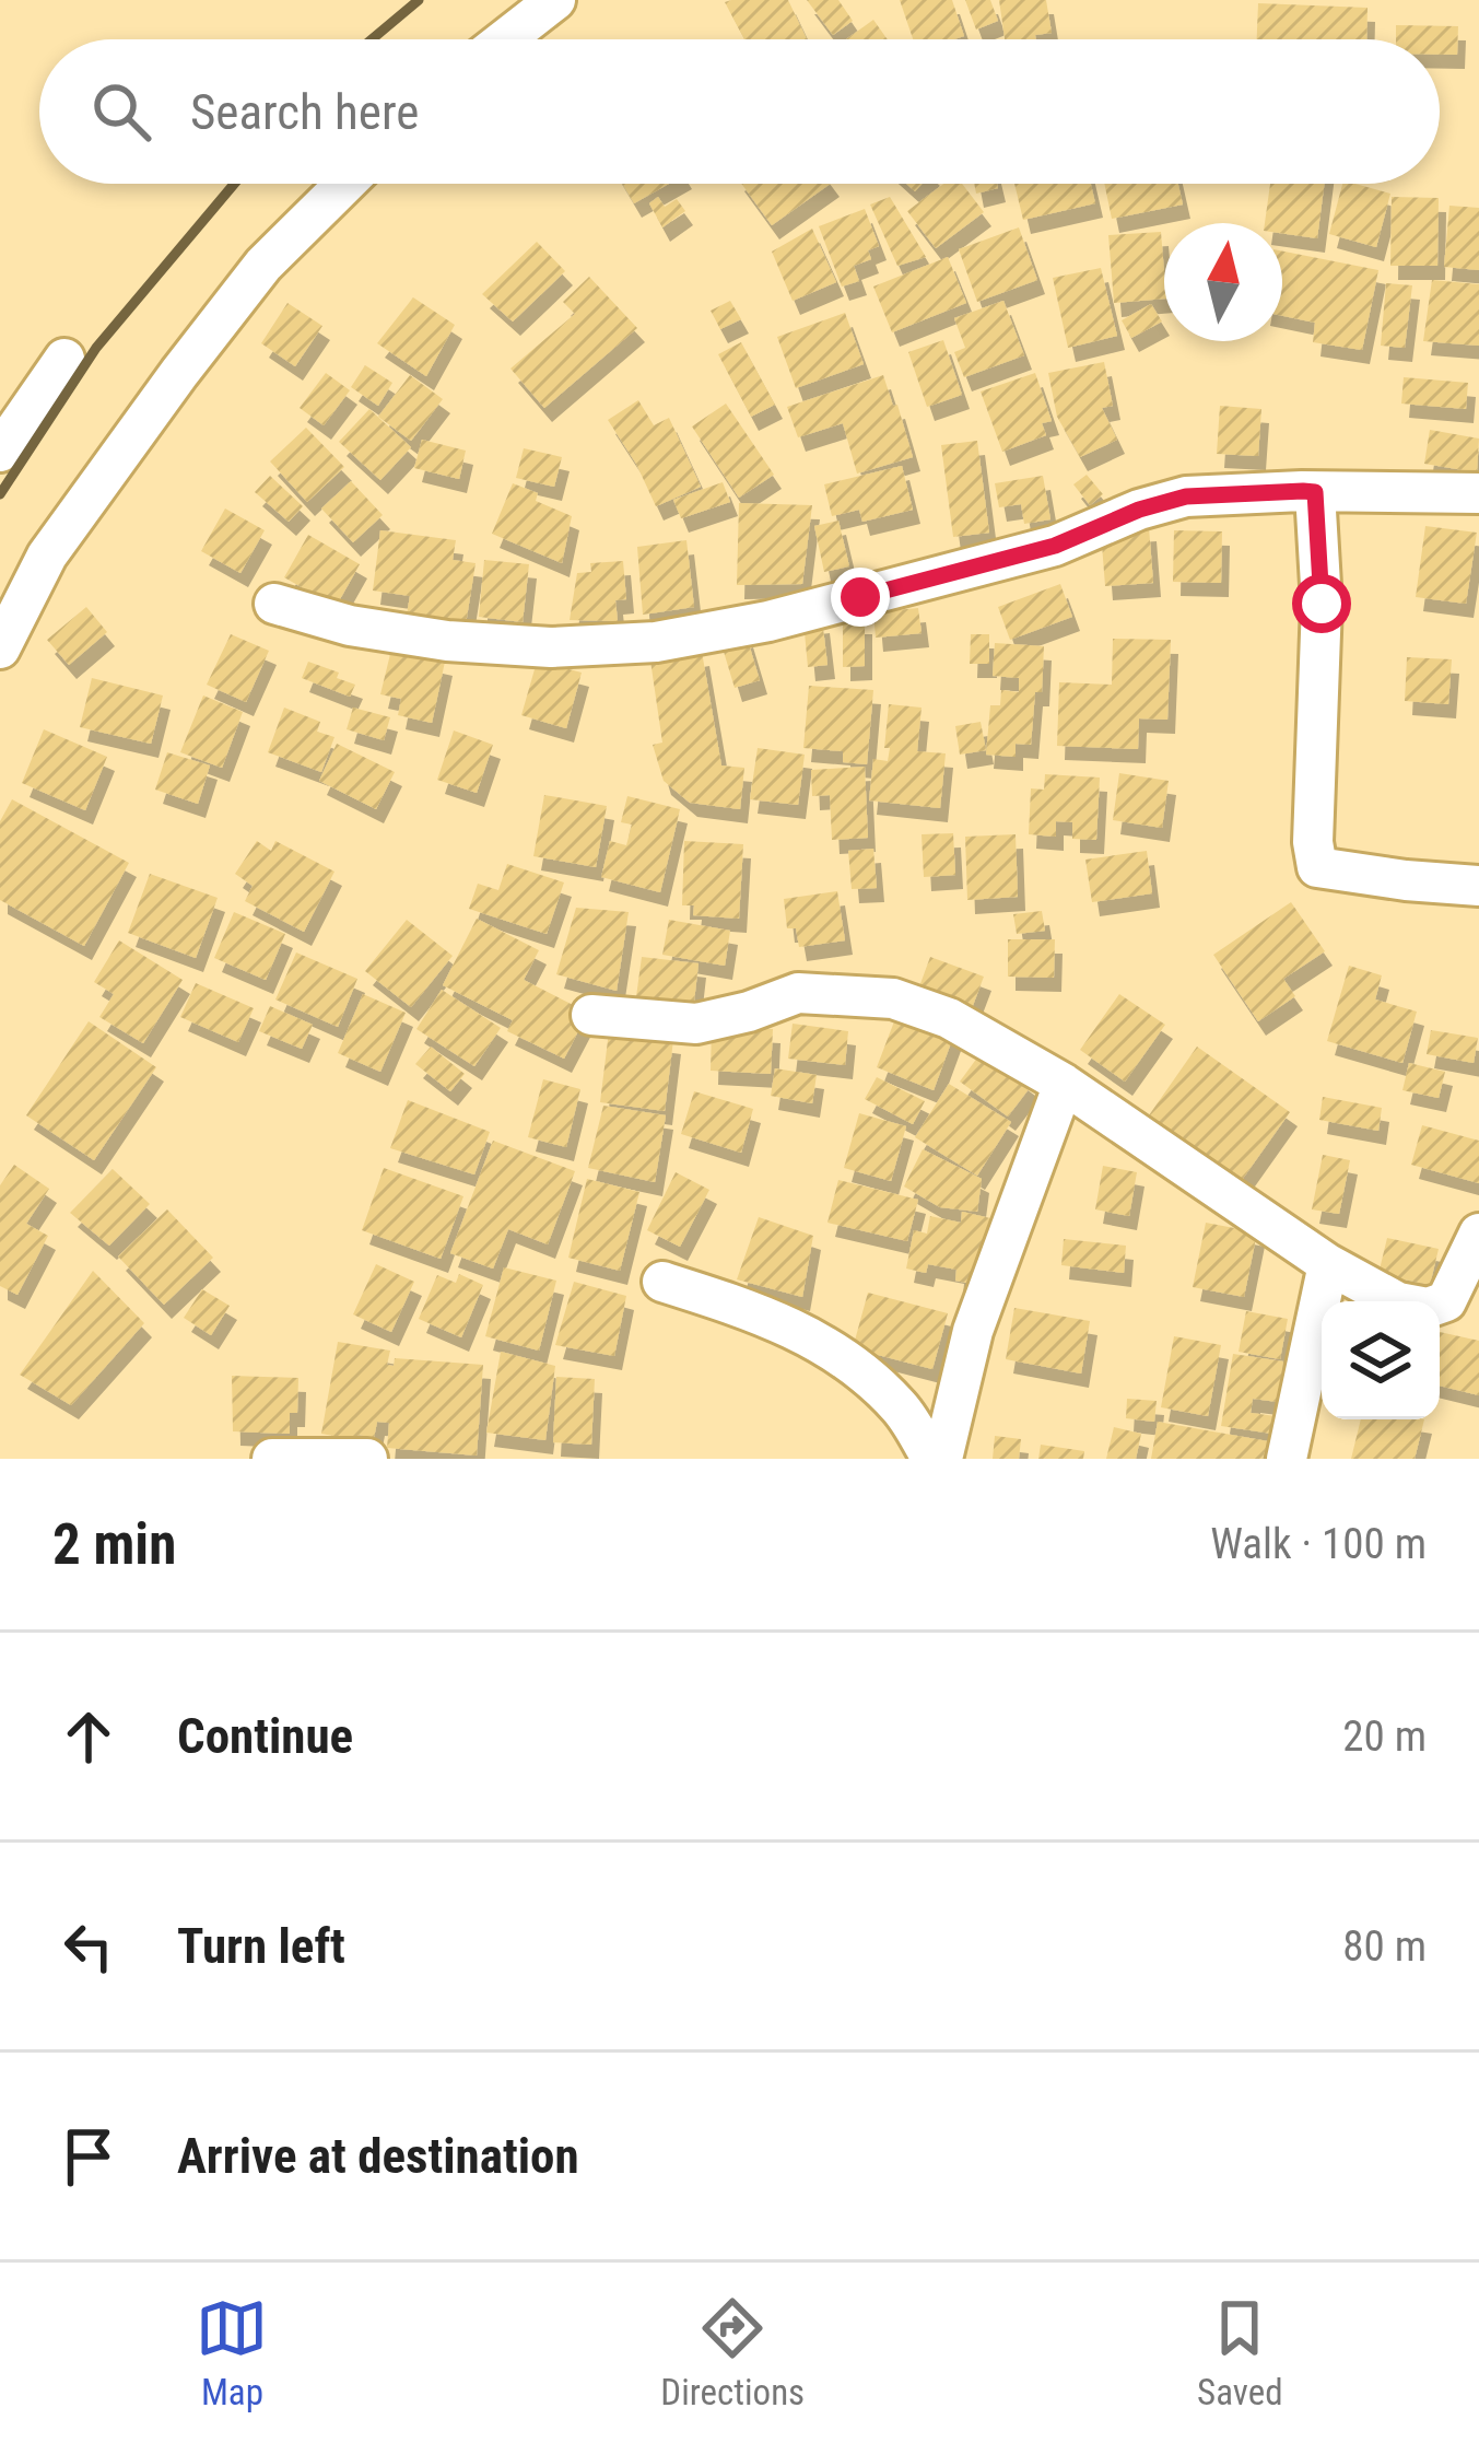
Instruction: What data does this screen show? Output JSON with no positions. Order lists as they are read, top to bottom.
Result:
{
  "north": "top",
  "page": {
    "search": "Search here",
    "heading": ["2 min", "Walk · 100 m"],
    "list": [
      ["Continue", "20 m"],
      ["Turn left", "80 m"],
      "Arrive at destination"
    ],
    "nav": ["Map", "Directions", "Saved"]
  }
}
